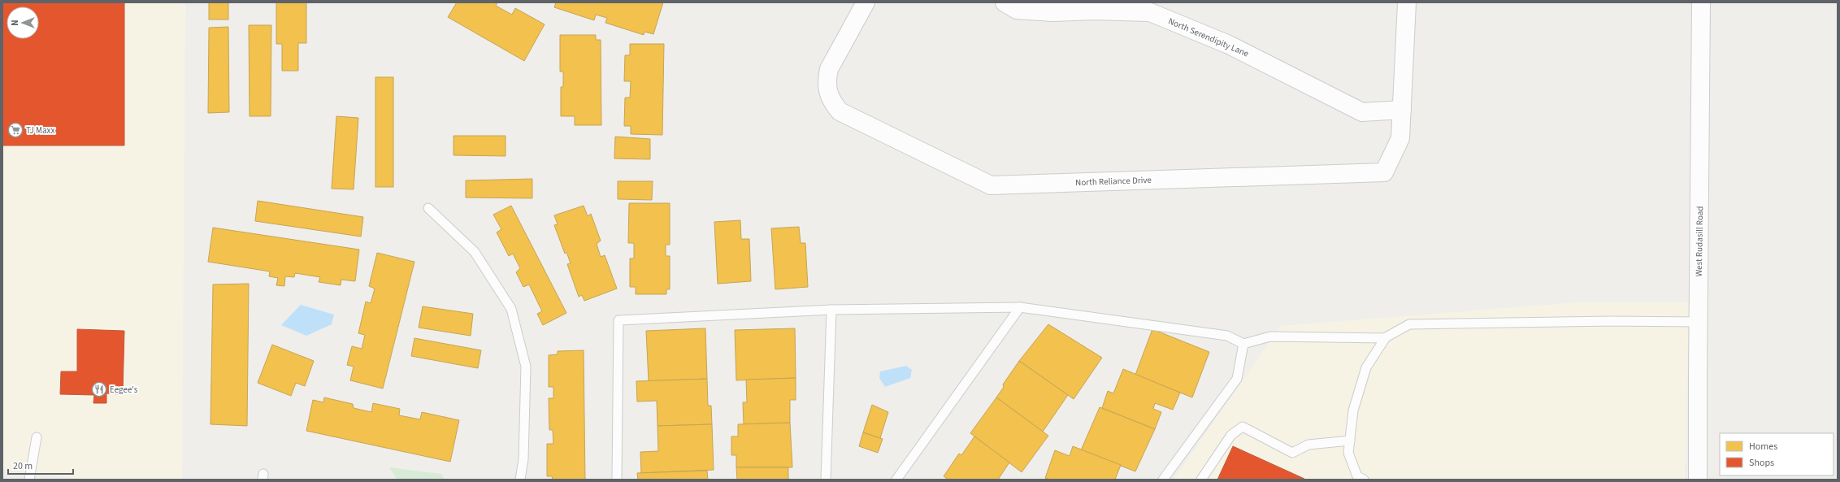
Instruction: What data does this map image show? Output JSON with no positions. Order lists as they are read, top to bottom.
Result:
{
  "streets": {
    "street": ["North Serendipity Lane", "North Reliance Drive", "West Rudasill Road"]
  },
  "crossings": [
    ["North Serendipity Lane", "North Reliance Drive"]
  ],
  "places": {
    "supermarket": ["TJ Maxx"],
    "restaurant": ["Eegee's"]
  },
  "legend": ["Homes", "Shops"],
  "scale_bar": "20 m",
  "north": "left"
}
